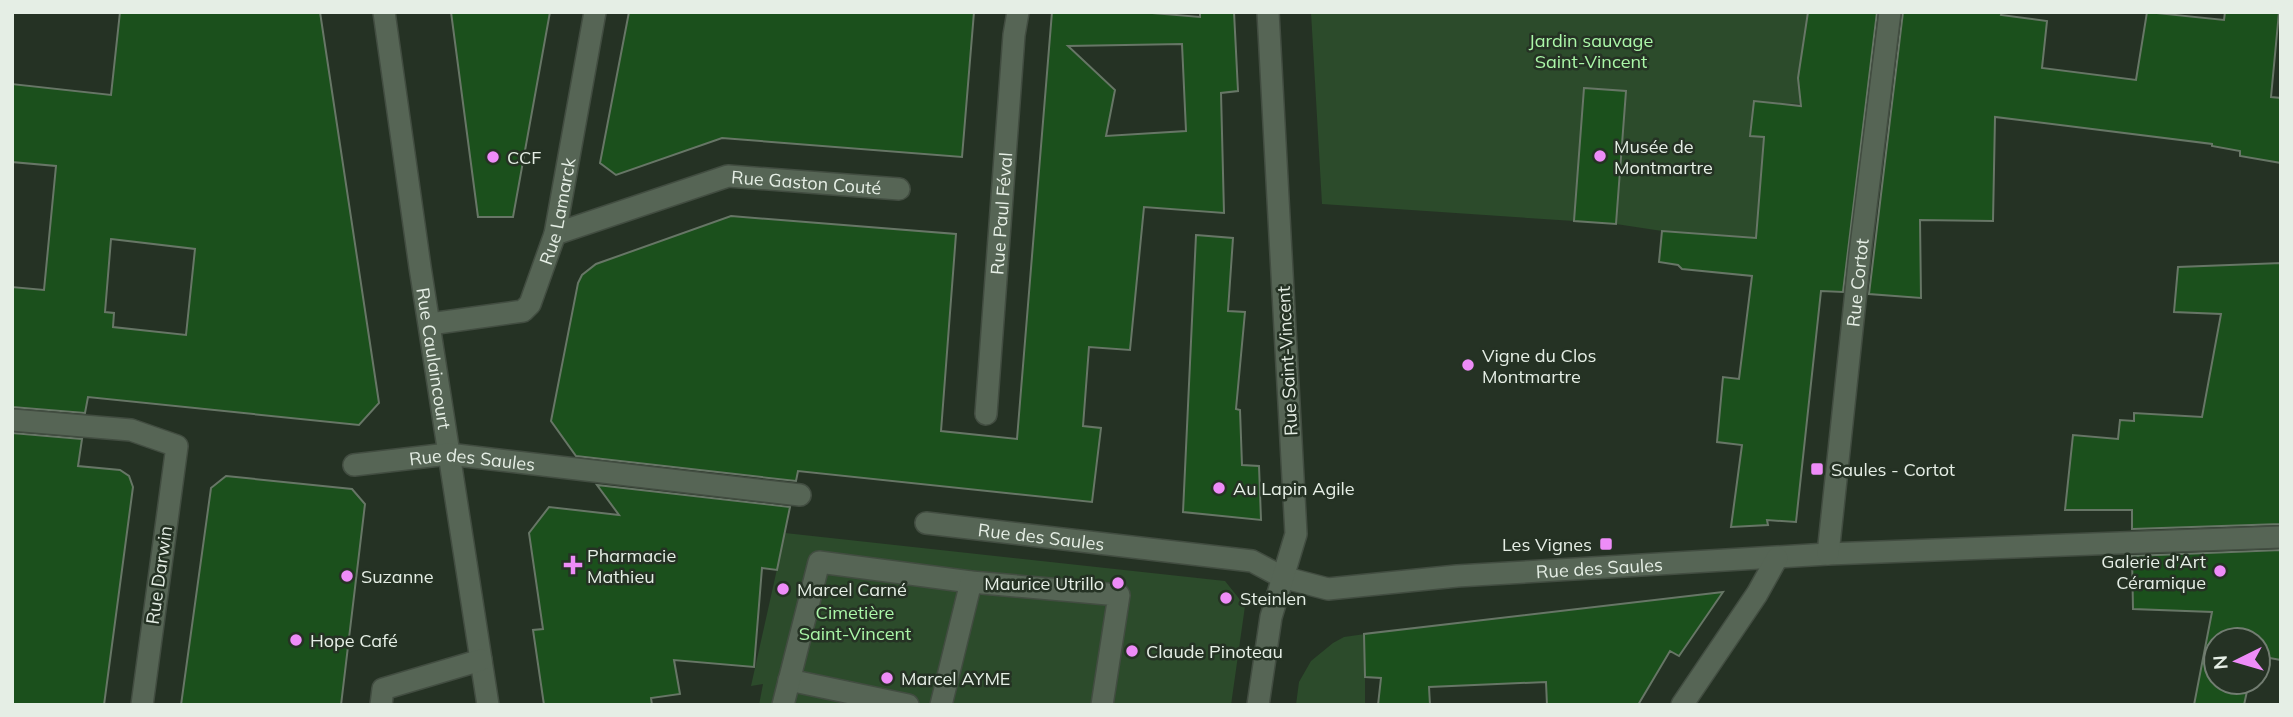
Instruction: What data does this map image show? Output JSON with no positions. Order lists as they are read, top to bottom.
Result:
{
  "streets": {
    "street": [
      "Rue Gaston Couté",
      "Rue Lamarck",
      "Rue Paul Féval",
      "Rue Cortot",
      "Rue Caulaincourt",
      "Rue Saint-Vincent",
      "Rue des Saules",
      "Rue Darwin"
    ]
  },
  "crossings": [
    ["Rue Gaston Couté", "Rue Lamarck"],
    ["Rue Lamarck", "Rue Caulaincourt"],
    ["Rue Cortot", "Rue des Saules"],
    ["Rue Caulaincourt", "Rue des Saules"],
    ["Rue Saint-Vincent", "Rue des Saules"]
  ],
  "parks": ["Jardin sauvage Saint-Vincent", "Cimetière Saint-Vincent"],
  "places": {
    "other": [
      "Musée de Montmartre",
      "CCF",
      "Vigne du Clos Montmartre",
      "Au Lapin Agile",
      "Galerie d'Art Céramique",
      "Suzanne",
      "Maurice Utrillo",
      "Marcel Carné",
      "Steinlen",
      "Hope Café",
      "Claude Pinoteau",
      "Marcel AYME"
    ],
    "transit": ["Saules - Cortot", "Les Vignes"],
    "health": ["Pharmacie Mathieu"]
  },
  "north": "left"
}
